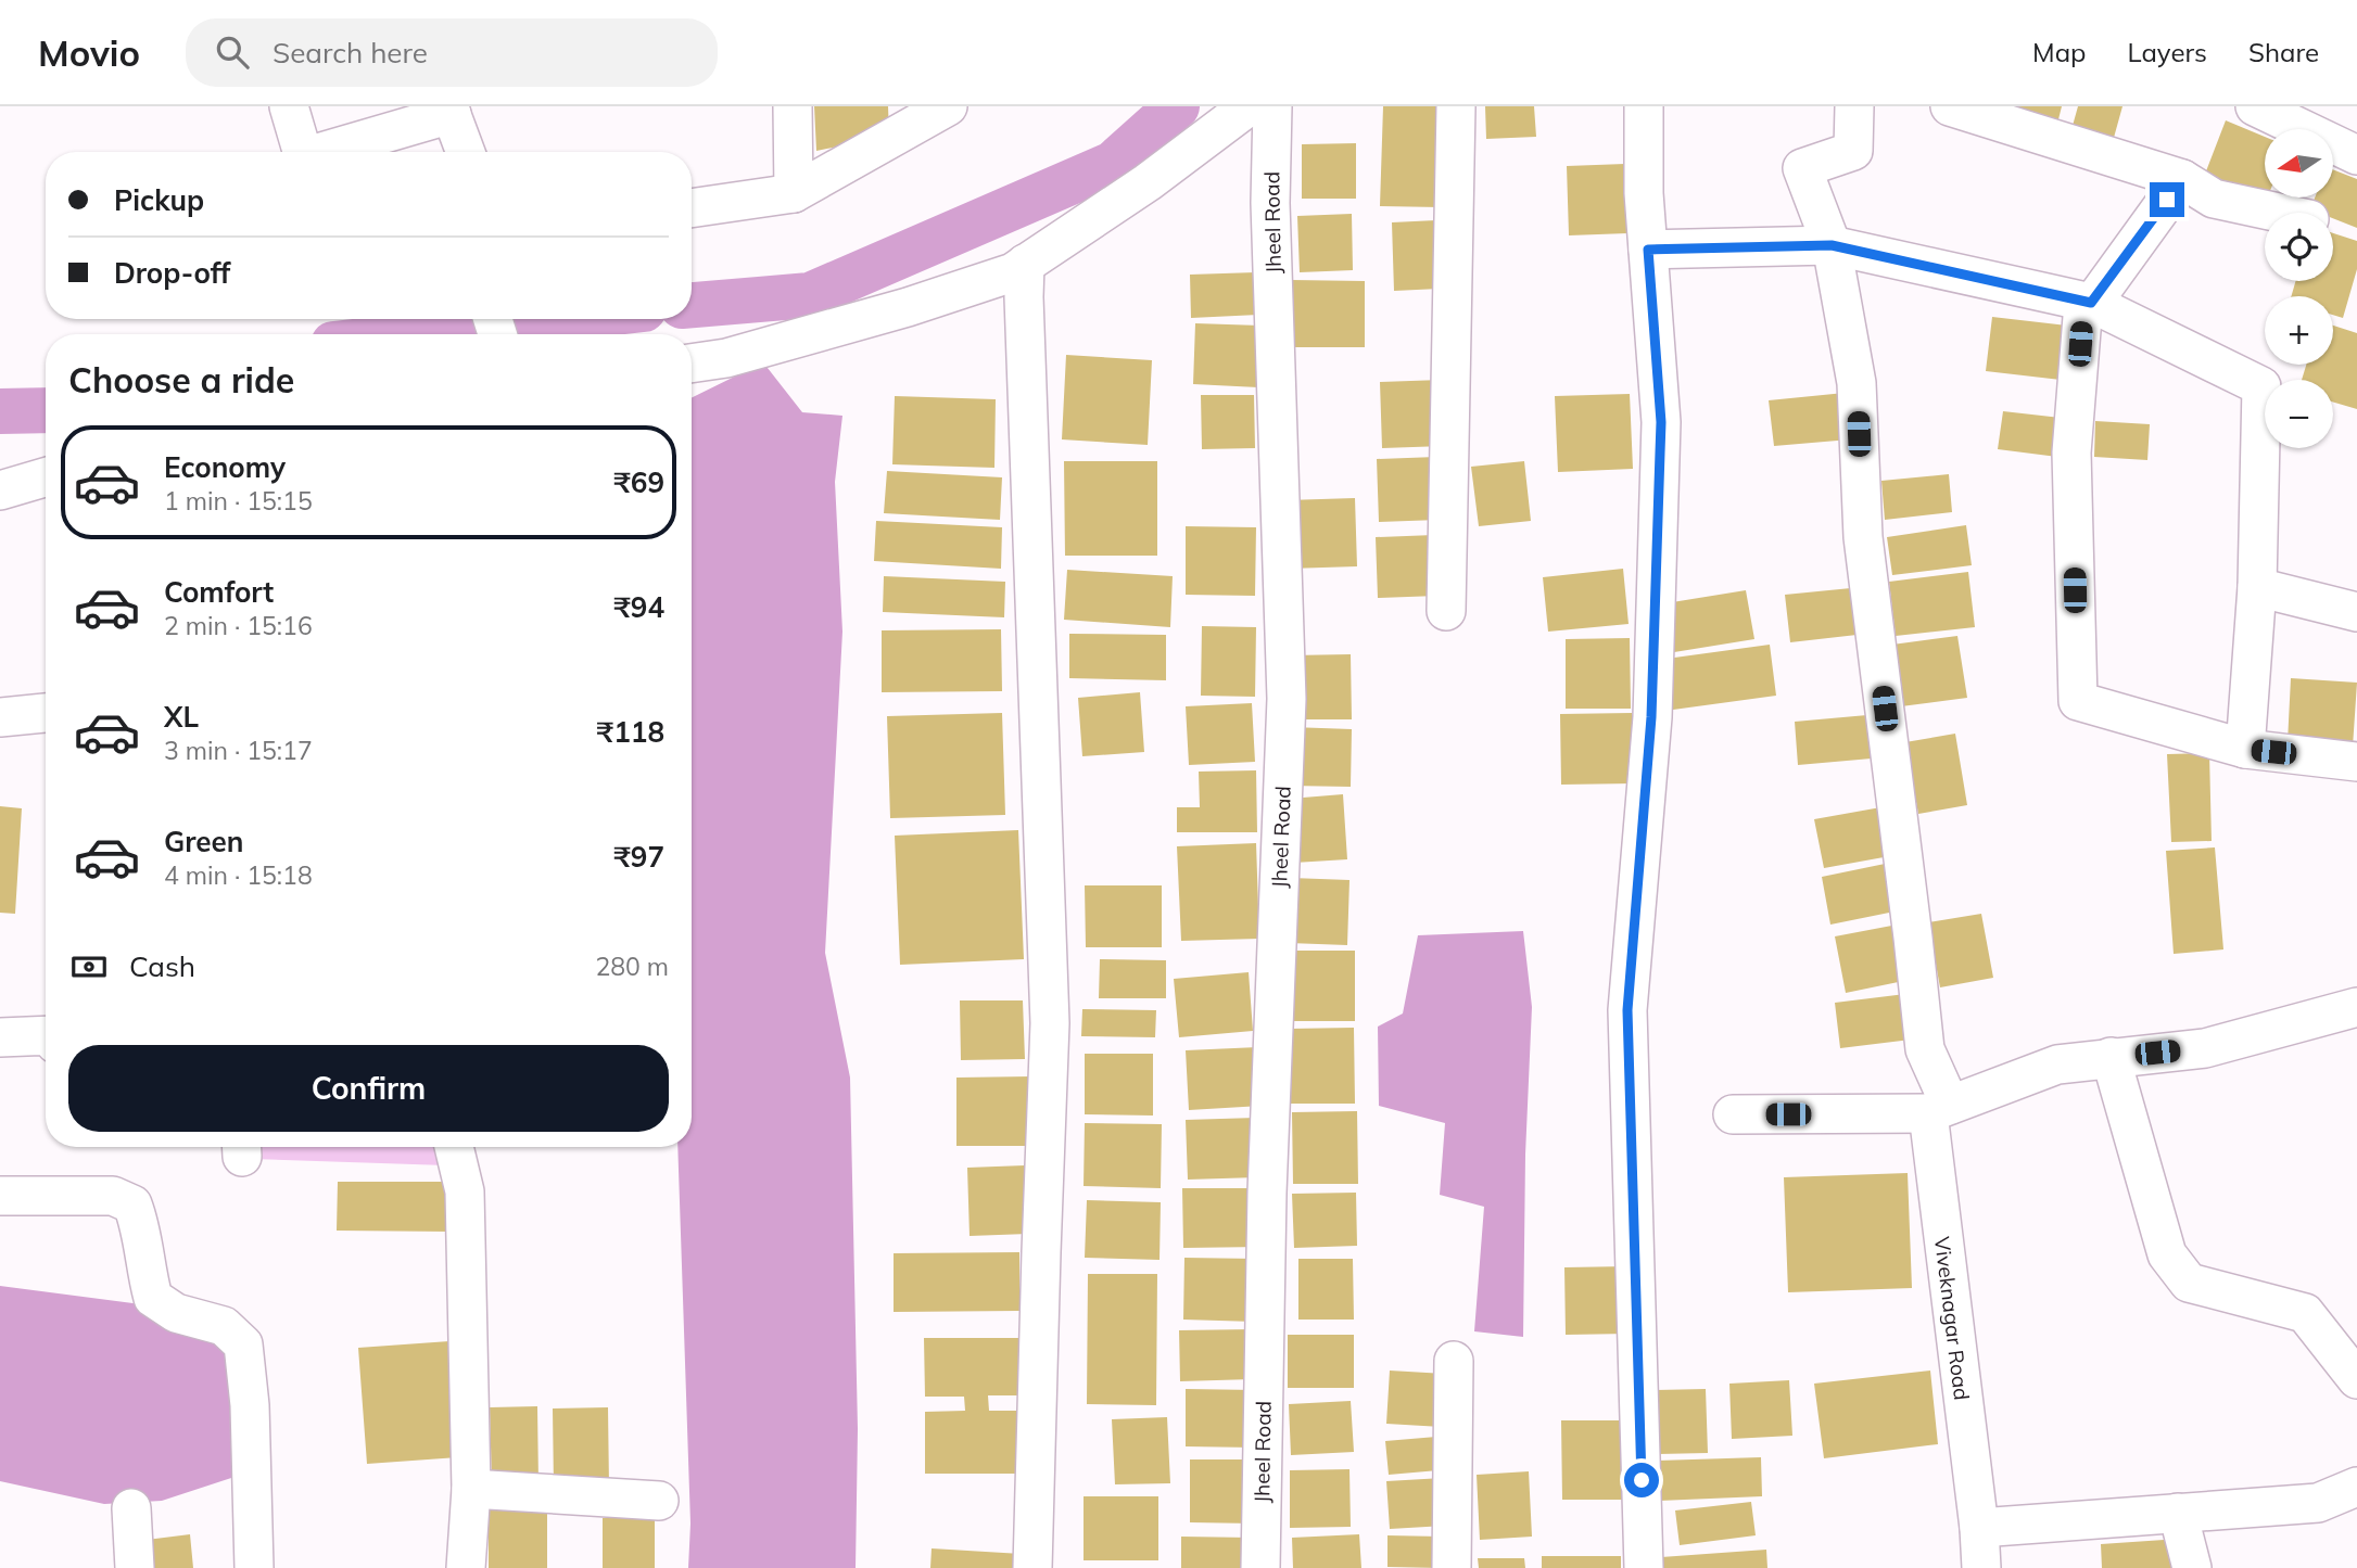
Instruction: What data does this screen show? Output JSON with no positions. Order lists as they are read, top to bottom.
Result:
{
  "streets": {
    "street": ["Jheel Road", "Viveknagar Road"]
  },
  "north": "left",
  "page": {
    "header": "Movio",
    "search": "Search here",
    "nav": ["Map", "Layers", "Share"],
    "map_buttons": ["+", "−"],
    "banner": ["Pickup", "Drop-off"],
    "heading": "Choose a ride",
    "list": [
      {
        "name": "Economy",
        "note": "1 min · 15:15",
        "value": "₹69"
      },
      {
        "name": "Comfort",
        "note": "2 min · 15:16",
        "value": "₹94"
      },
      {
        "name": "XL",
        "note": "3 min · 15:17",
        "value": "₹118"
      },
      {
        "name": "Green",
        "note": "4 min · 15:18",
        "value": "₹97"
      }
    ],
    "pay": ["Cash", "280 m"],
    "buttons": "Confirm"
  }
}
